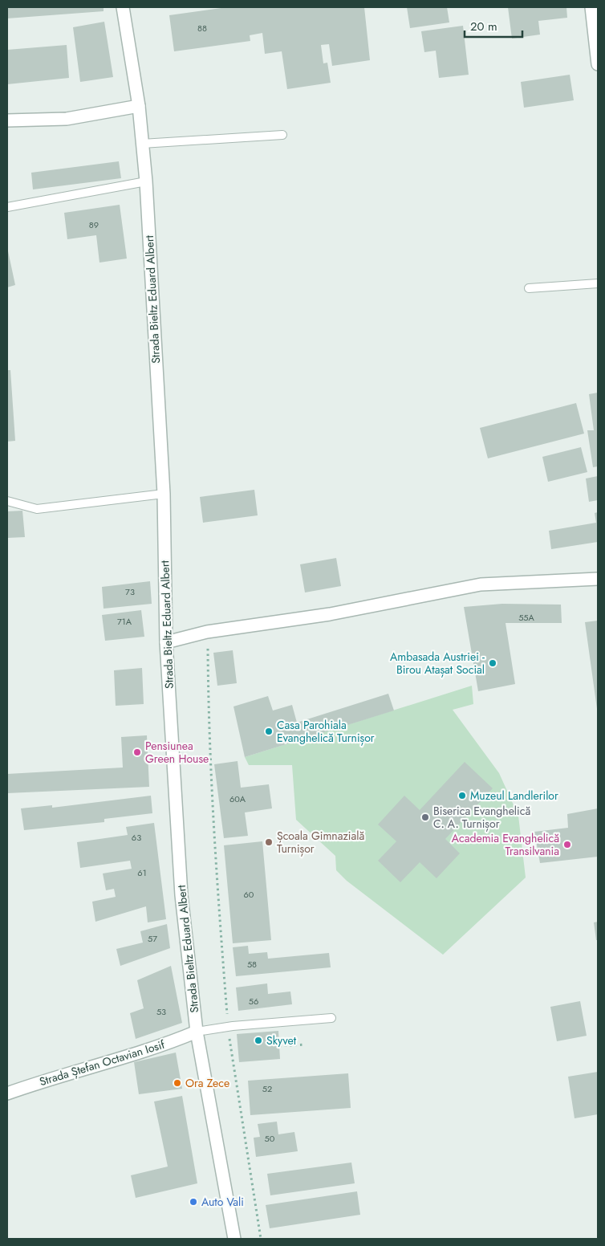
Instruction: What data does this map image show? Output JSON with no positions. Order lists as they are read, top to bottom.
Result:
{
  "streets": {
    "street": ["Strada Bieltz Eduard Albert", "Strada Ștefan Octavian Iosif"]
  },
  "crossings": [
    ["Strada Bieltz Eduard Albert", "Strada Ștefan Octavian Iosif"]
  ],
  "places": [
    "Ambasada Austriei - Birou Atașat Social",
    "Casa Parohiala Evanghelică Turnișor",
    "Pensiunea Green House",
    "Muzeul Landlerilor",
    "Biserica Evanghelică C. A. Turnișor",
    "Școala Gimnazială Turnișor",
    "Academia Evanghelică Transilvania",
    "Skyvet",
    "Ora Zece",
    "Auto Vali"
  ],
  "house_numbers": [
    "88",
    "89",
    "73",
    "55A",
    "71A",
    "60A",
    "63",
    "61",
    "60",
    "57",
    "58",
    "56",
    "53",
    "52",
    "50"
  ],
  "scale_bar": "20 m"
}
